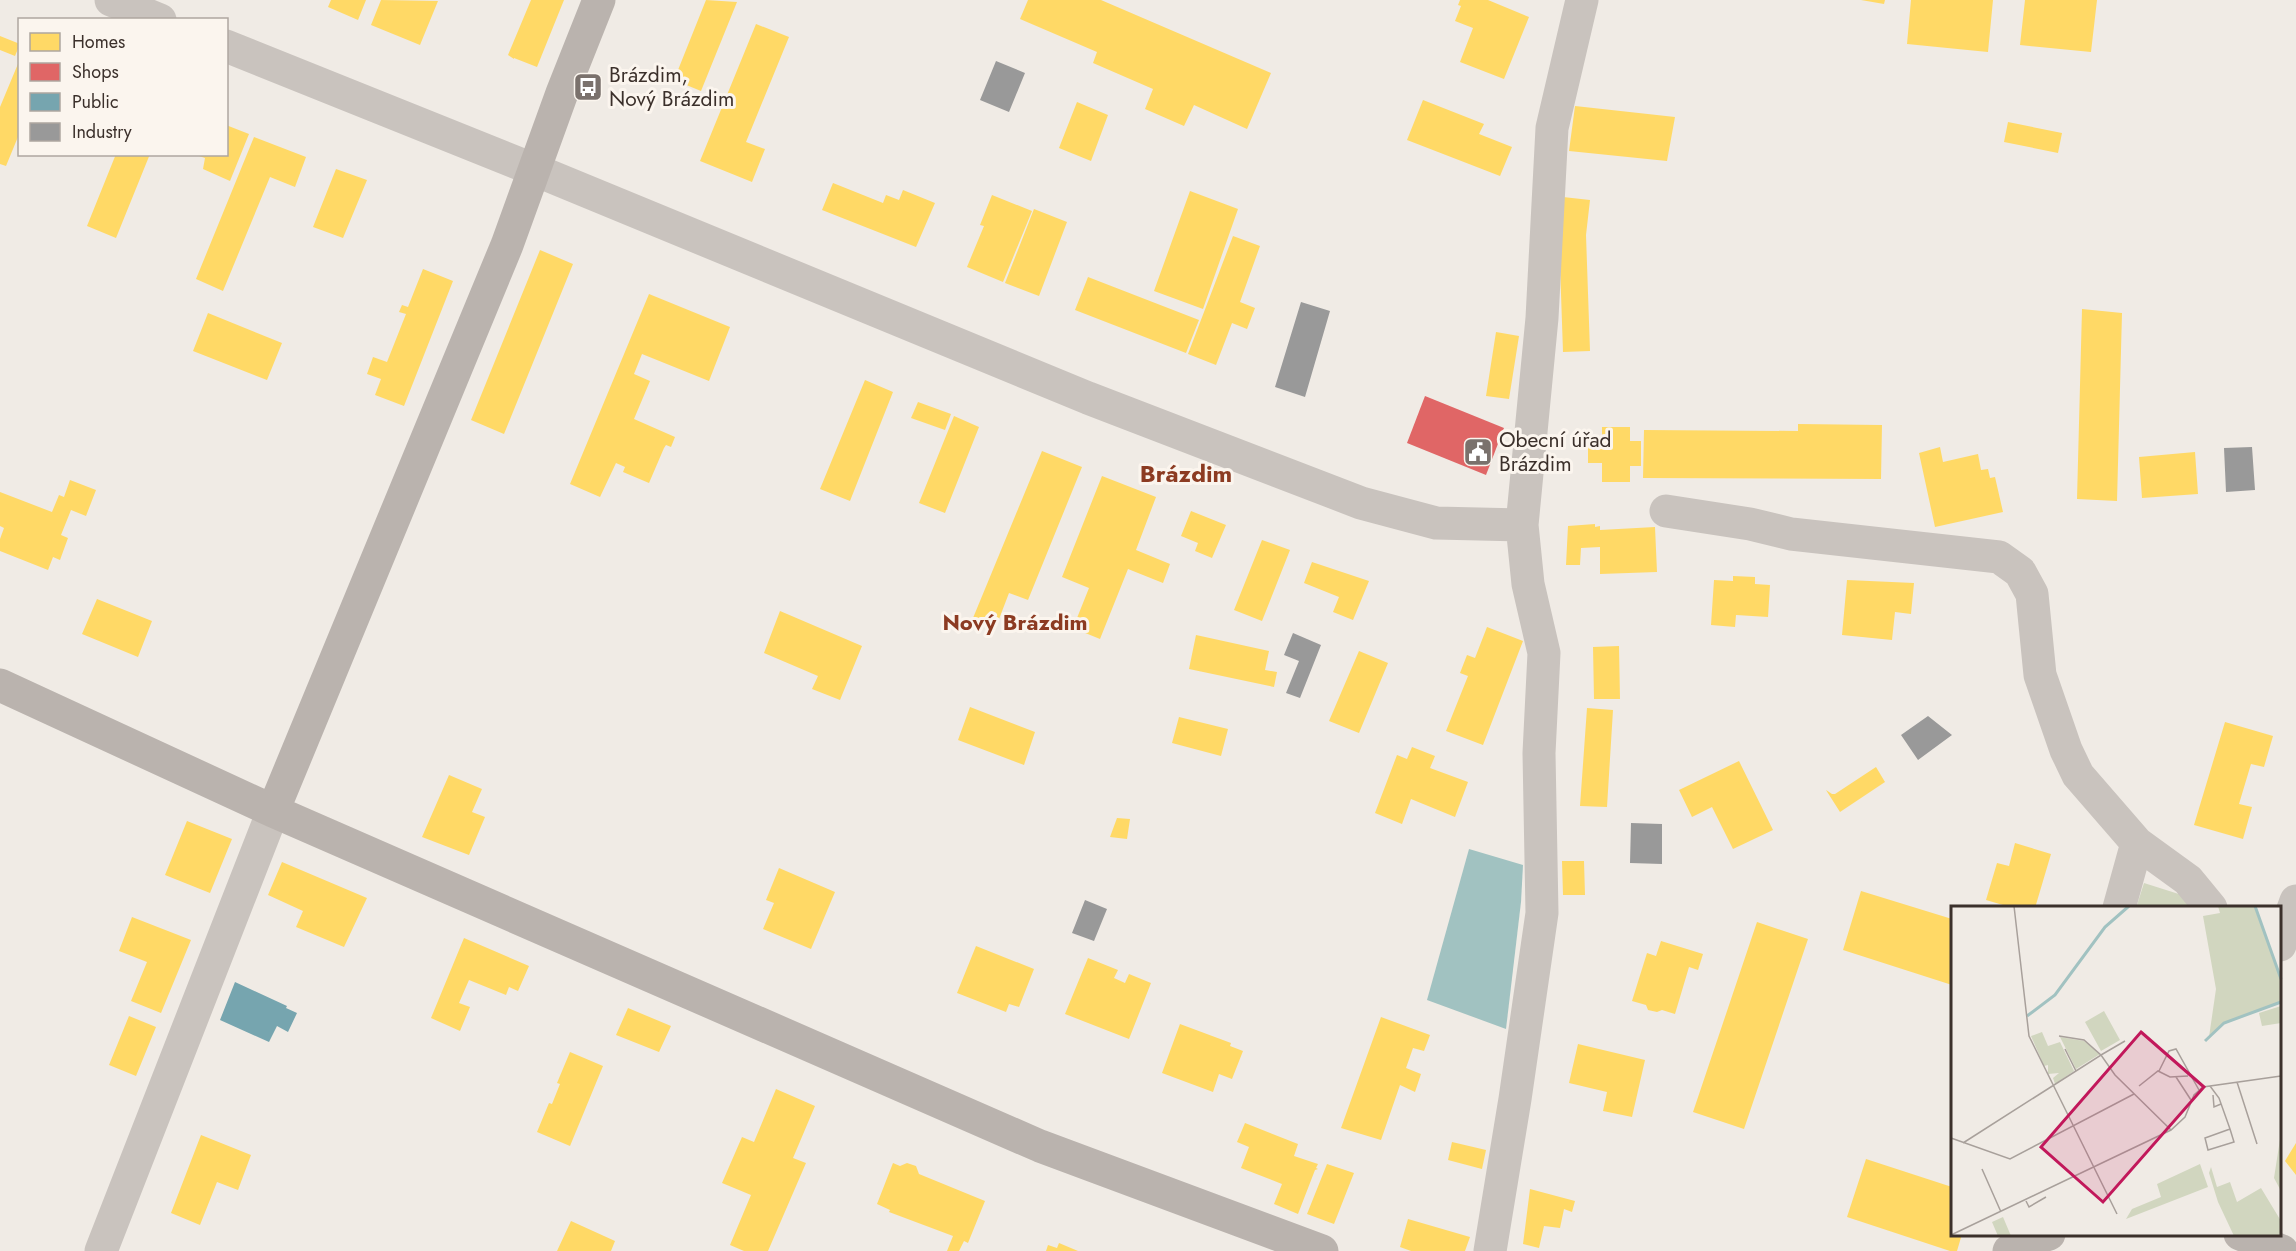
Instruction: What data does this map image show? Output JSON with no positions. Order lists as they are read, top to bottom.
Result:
{
  "districts": ["Brázdim", "Nový Brázdim"],
  "places": {
    "bus stop": ["Brázdim, Nový Brázdim"],
    "public building": ["Obecní úřad Brázdim"]
  },
  "legend": [
    "Homes",
    "Shops",
    "Public",
    "Industry"
  ]
}
